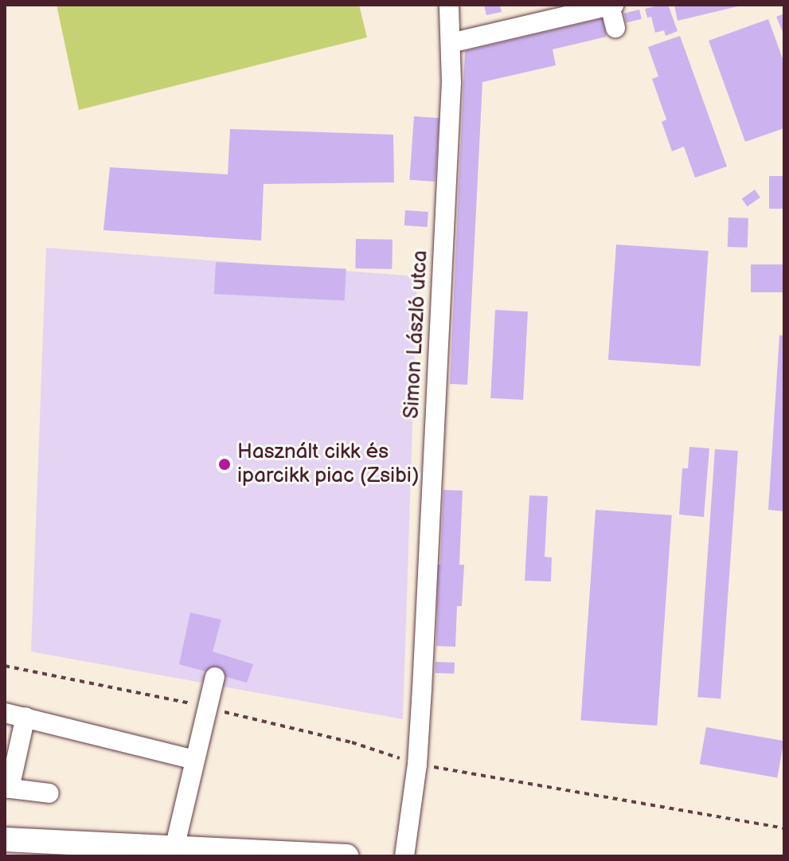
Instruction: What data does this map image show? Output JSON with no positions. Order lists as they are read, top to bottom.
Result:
{
  "streets": {
    "street": ["Simon László utca"]
  },
  "places": ["Használt cikk és iparcikk piac (Zsibi)"]
}
